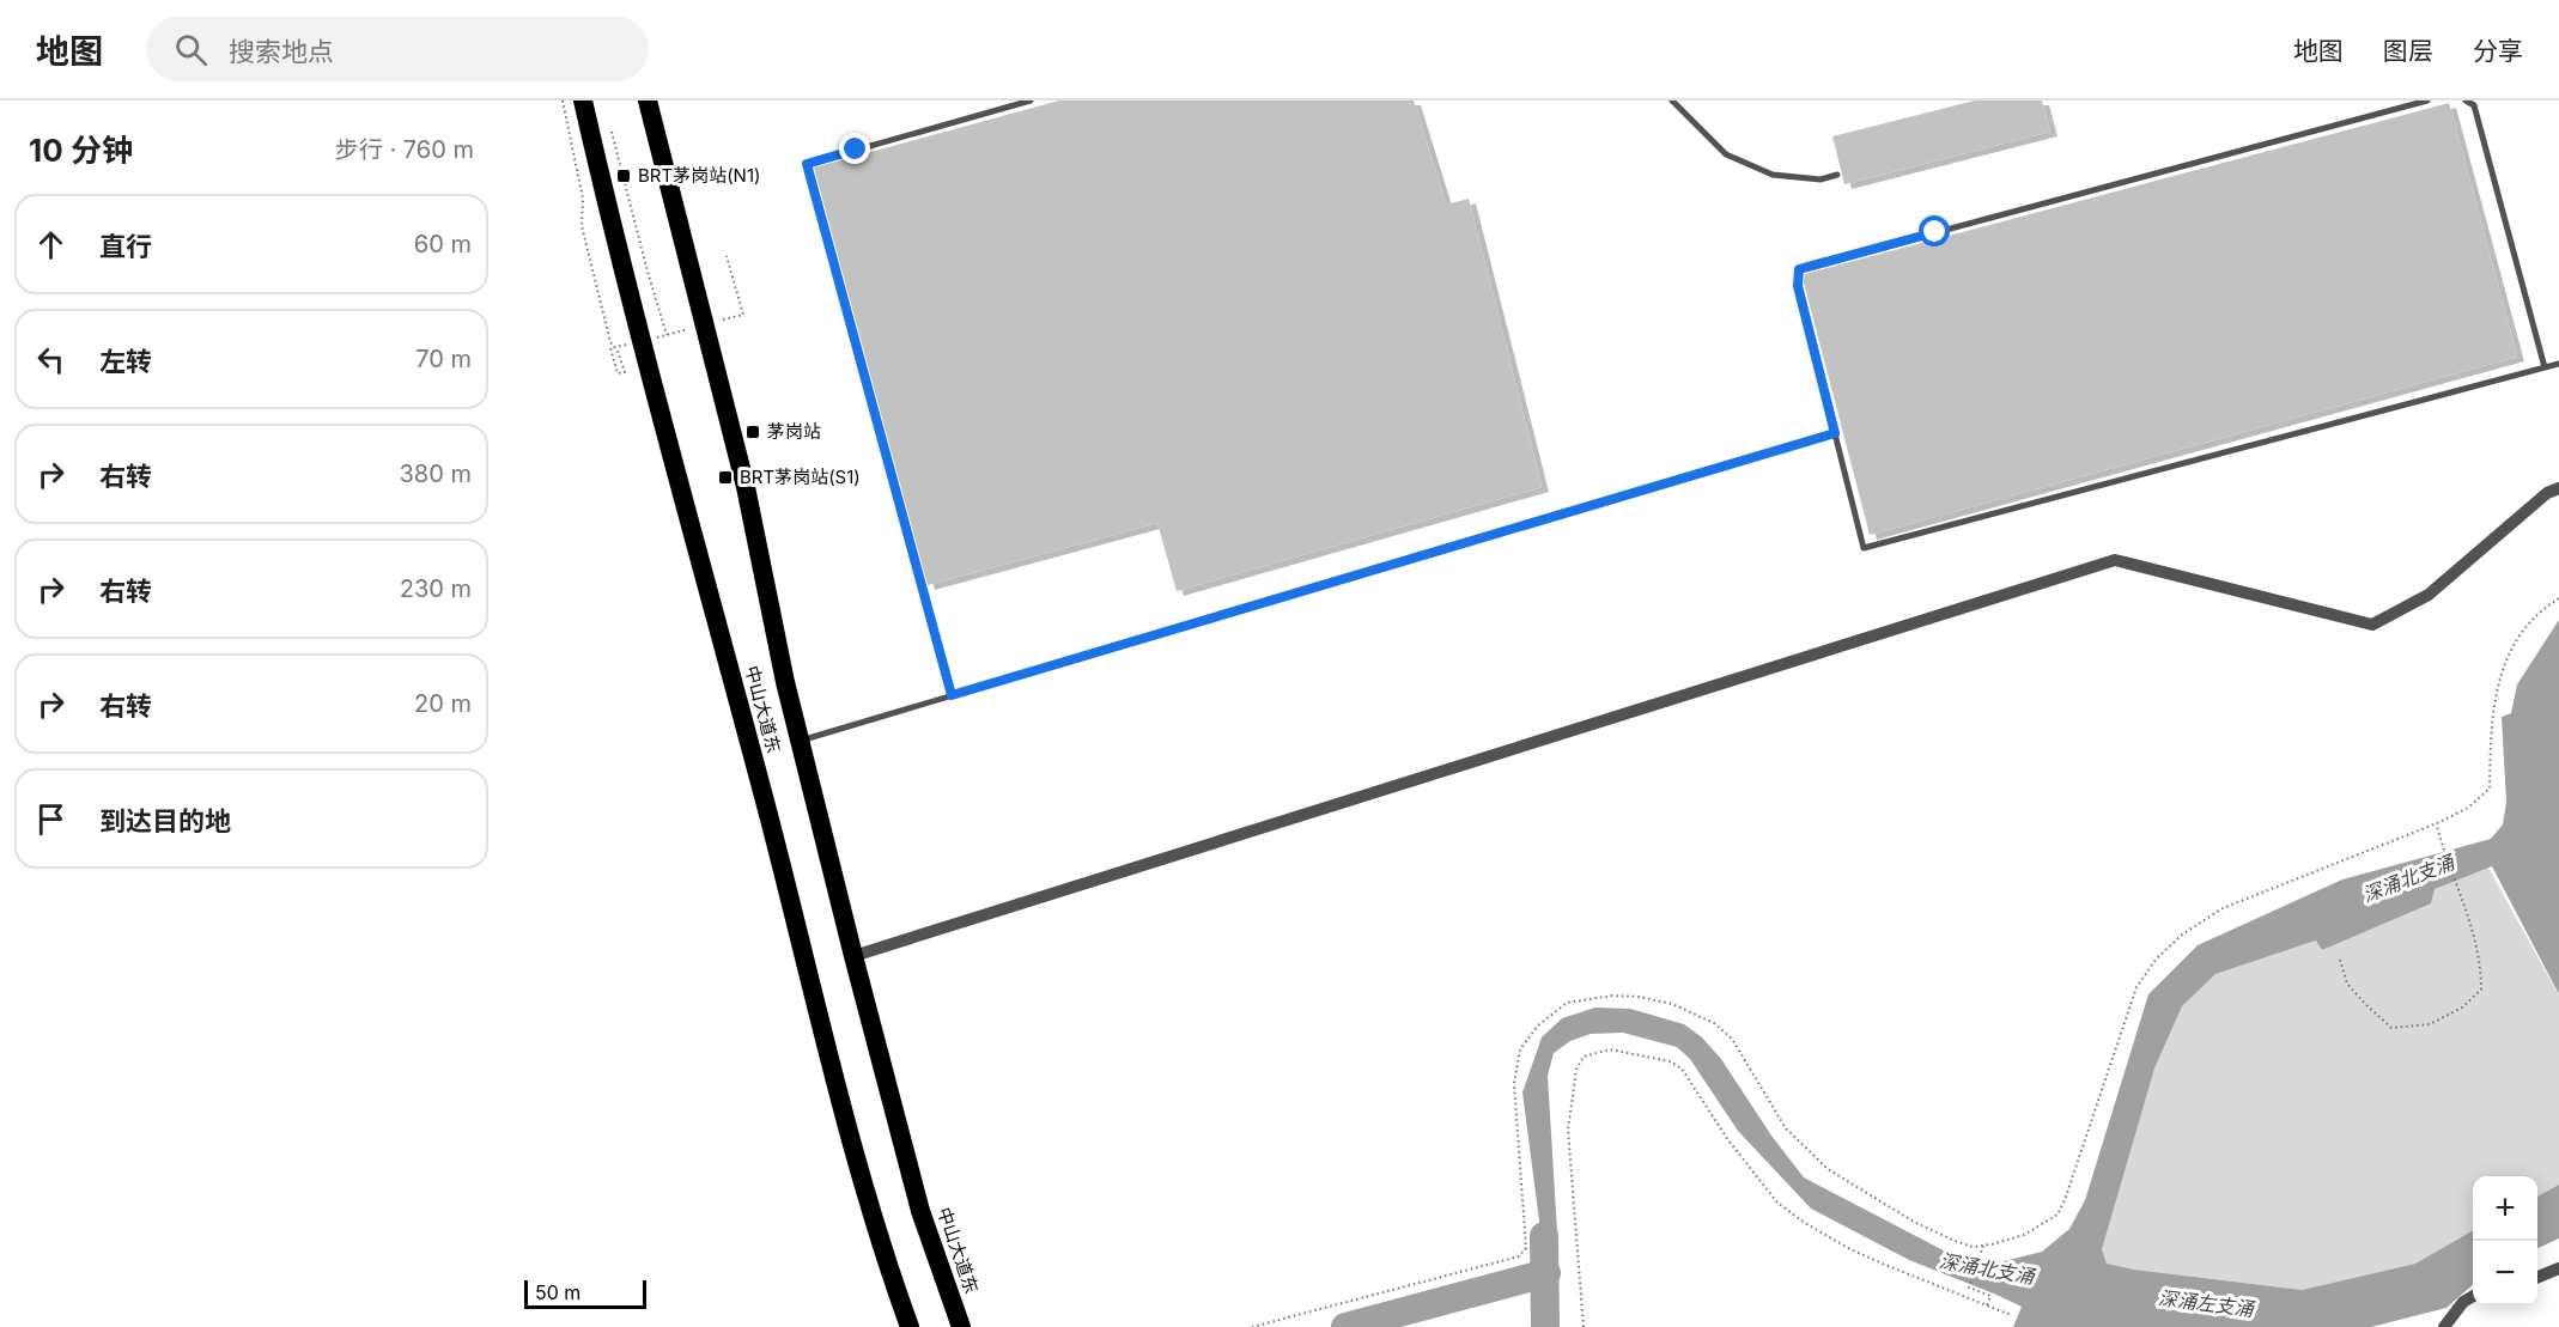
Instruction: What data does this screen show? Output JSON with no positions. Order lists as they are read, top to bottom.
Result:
{
  "streets": {
    "highway": ["中山大道东"]
  },
  "water": ["深涌北支涌", "深涌左支涌"],
  "places": {
    "transit": ["BRT茅岗站(N1)", "茅岗站", "BRT茅岗站(S1)"]
  },
  "scale_bar": "50 m",
  "page": {
    "header": "地图",
    "search": "搜索地点",
    "nav": ["地图", "图层", "分享"],
    "heading": ["10 分钟", "步行 · 760 m"],
    "list": [
      ["直行", "60 m"],
      ["左转", "70 m"],
      ["右转", "380 m"],
      ["右转", "230 m"],
      ["右转", "20 m"],
      "到达目的地"
    ],
    "map_buttons": ["+", "−"],
    "scale": "50 m"
  }
}
